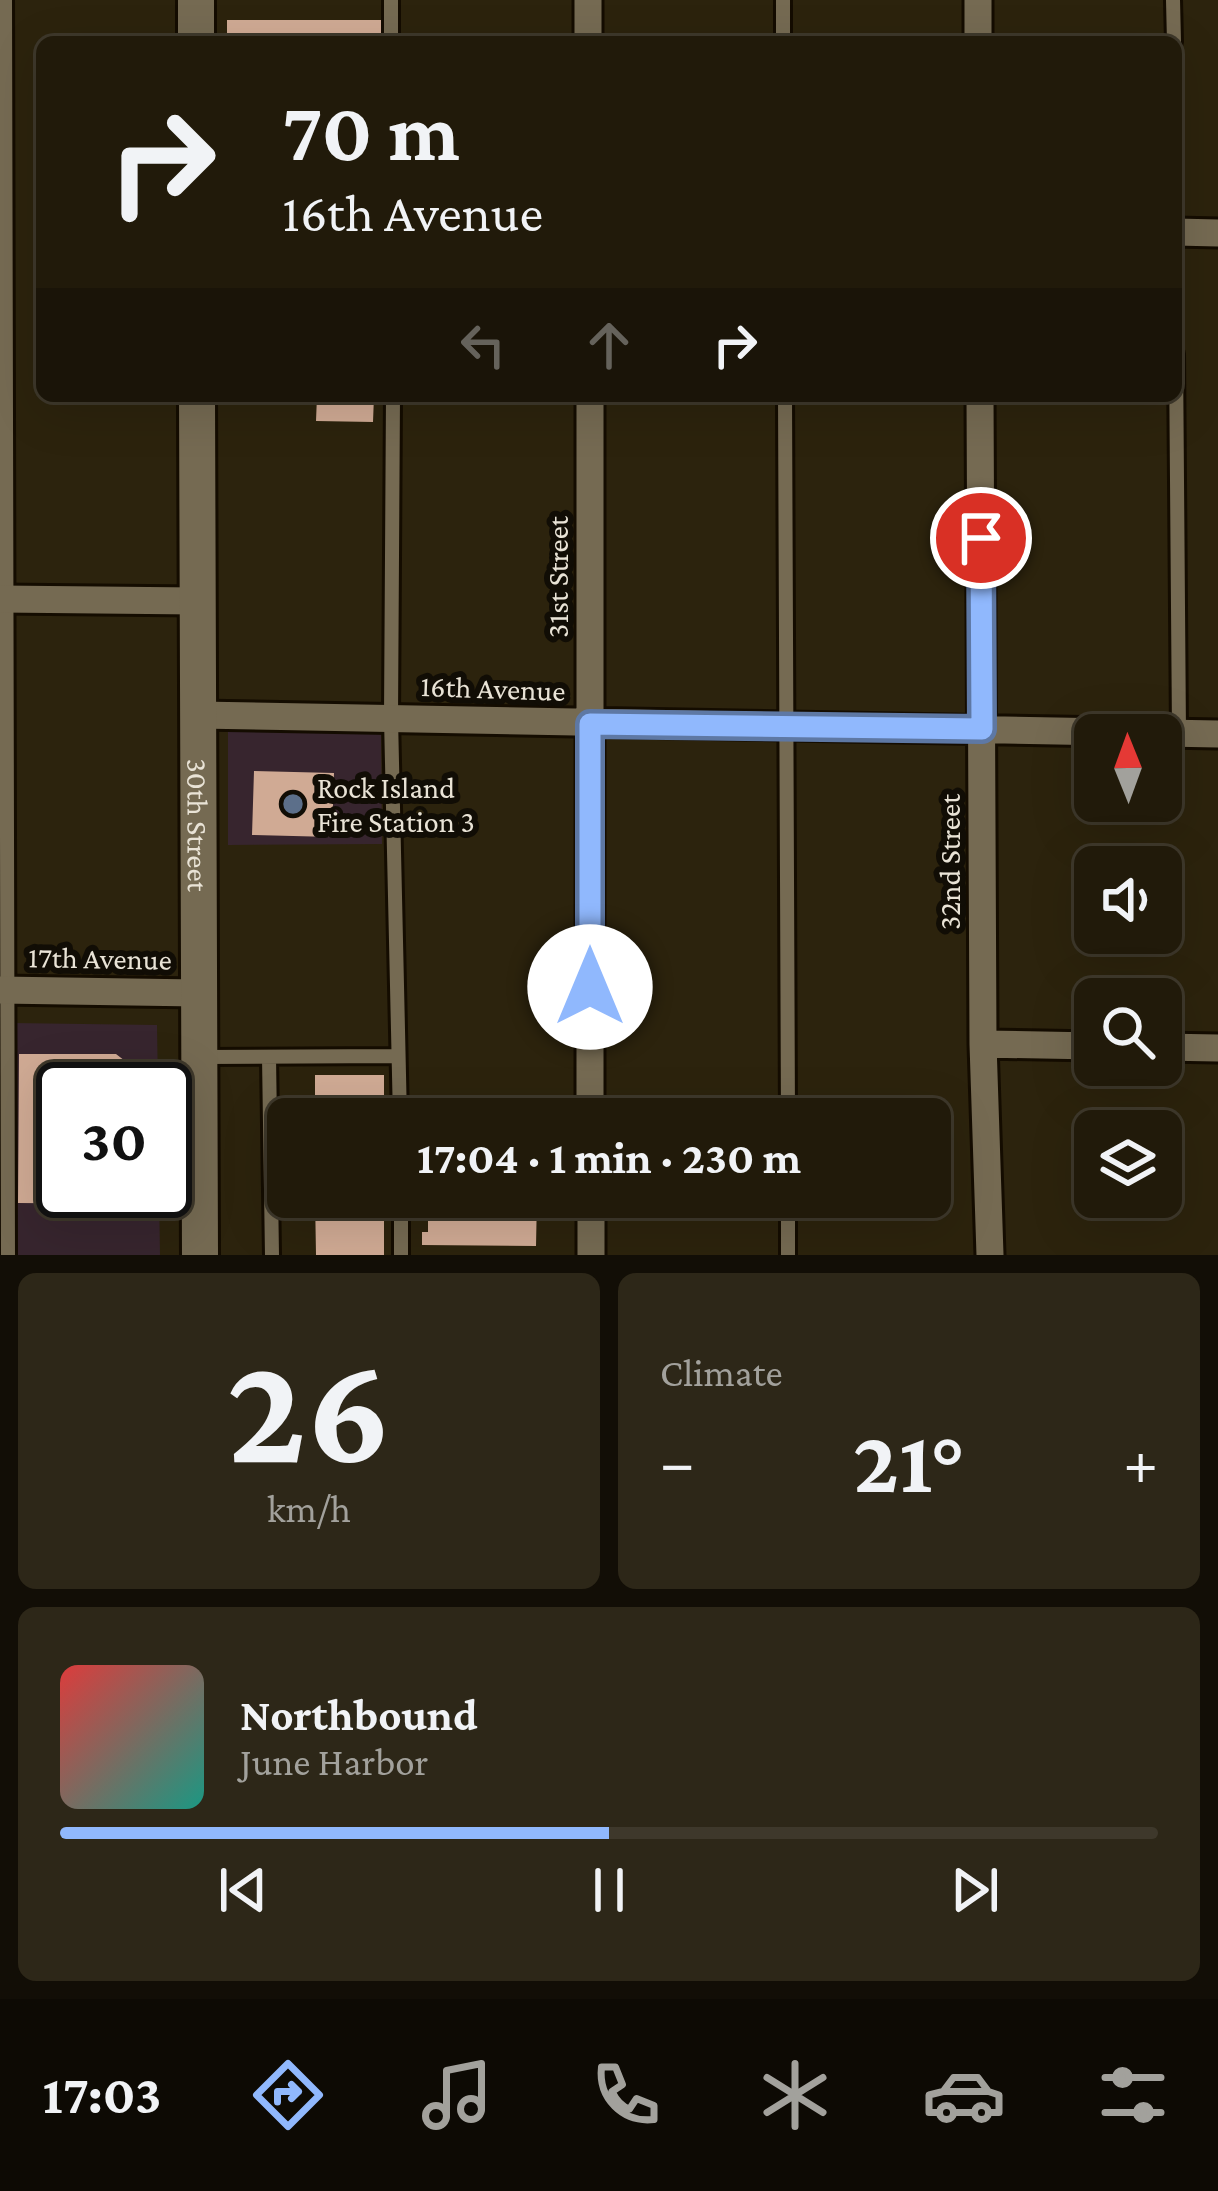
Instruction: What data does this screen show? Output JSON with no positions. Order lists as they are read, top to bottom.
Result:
{
  "streets": {
    "street": [
      "31st Street",
      "16th Avenue",
      "30th Street",
      "32nd Street",
      "17th Avenue"
    ]
  },
  "crossings": [
    ["31st Street", "16th Avenue"],
    ["16th Avenue", "30th Street"],
    ["16th Avenue", "32nd Street"],
    ["30th Street", "17th Avenue"]
  ],
  "places": ["Rock Island Fire Station 3"],
  "north": "top",
  "page": {
    "turn": ["70 m", "16th Avenue"],
    "limit": "30",
    "trip": "17:04 · 1 min · 230 m",
    "tile": [
      ["26", "km/h"],
      "Climate"
    ],
    "heat": ["−", "21°", "+"],
    "song": ["Northbound", "June Harbor"],
    "tabs": "17:03"
  }
}
